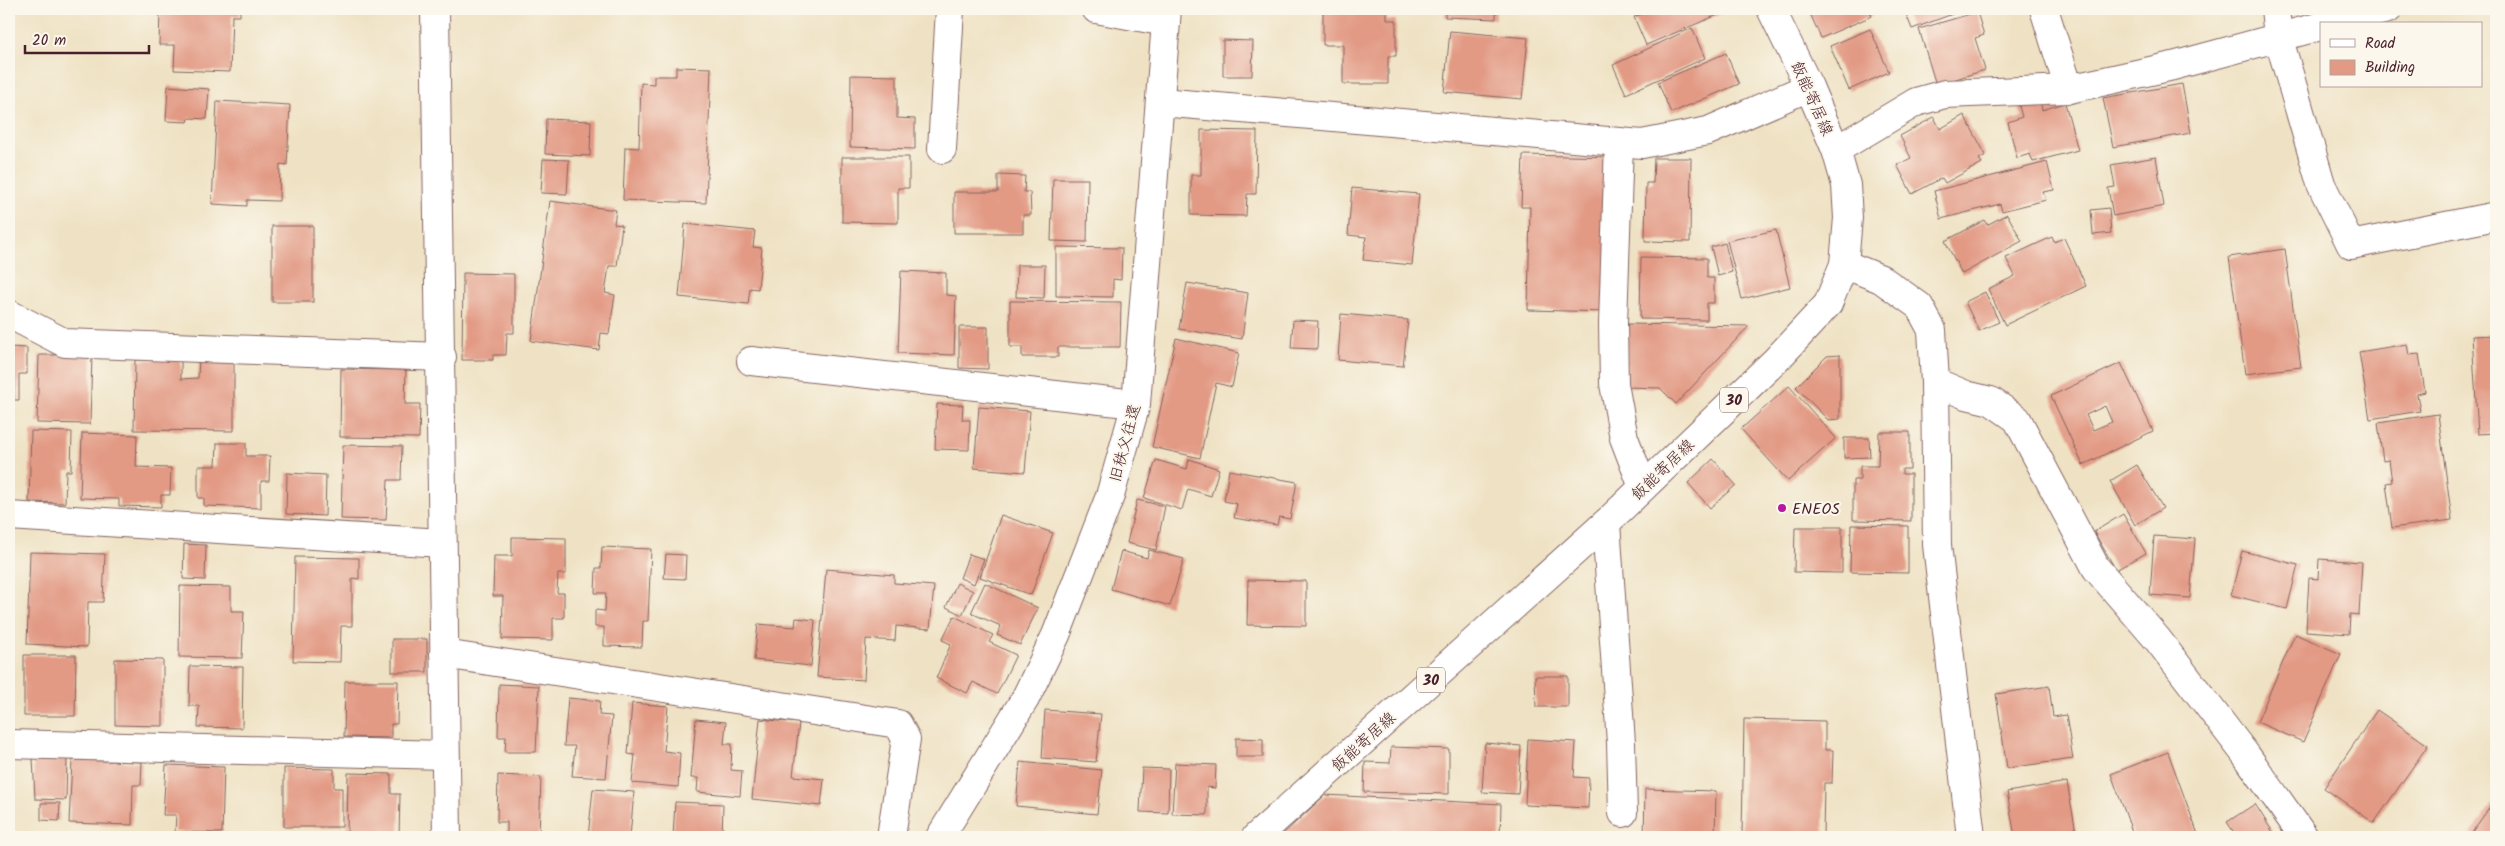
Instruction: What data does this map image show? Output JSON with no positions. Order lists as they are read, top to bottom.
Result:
{
  "streets": {
    "street": ["飯能寄居線", "30", "旧秩父往還"]
  },
  "places": ["ENEOS"],
  "legend": ["Road", "Building"],
  "scale_bar": "20 m"
}
